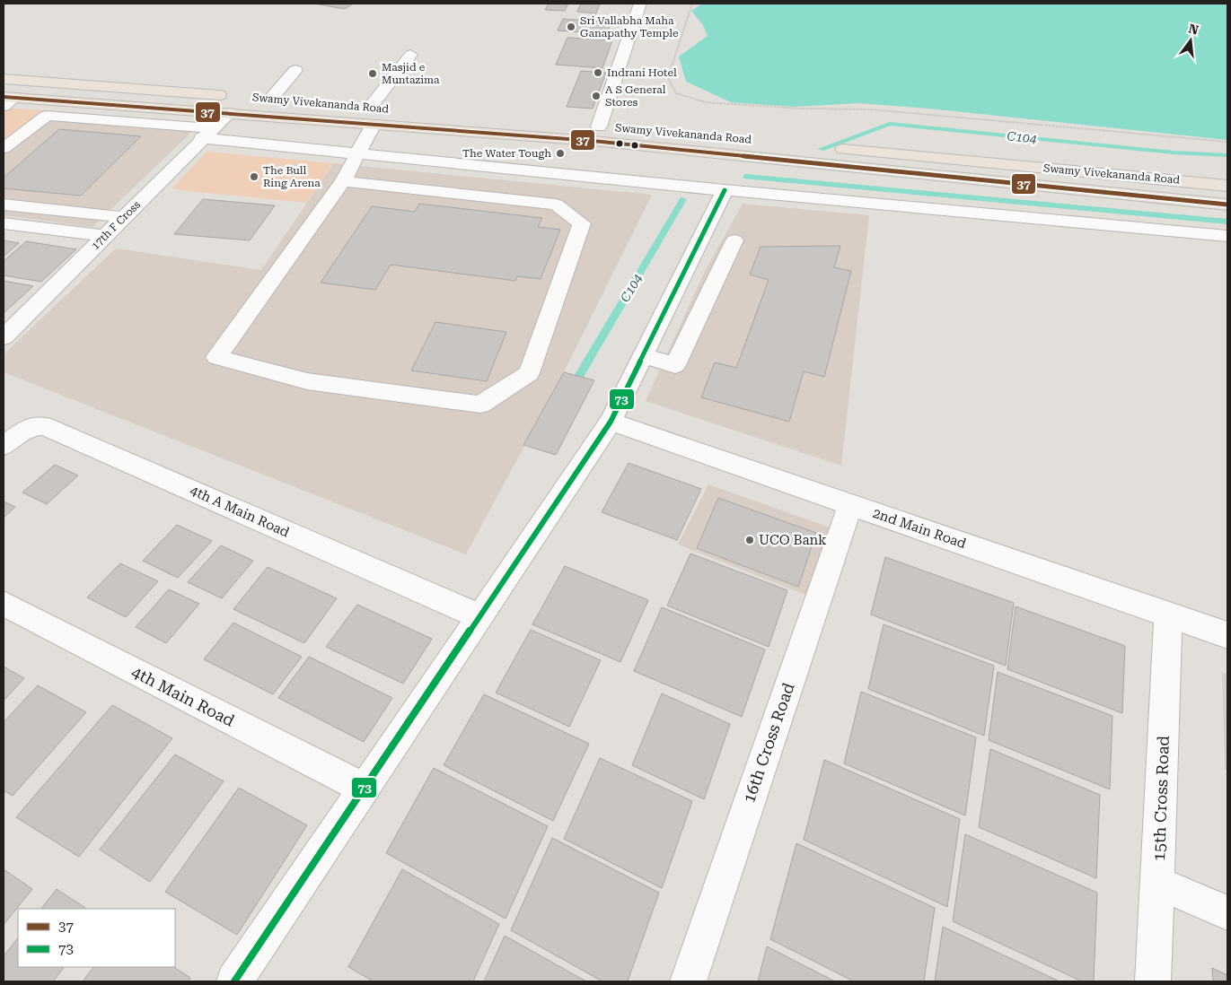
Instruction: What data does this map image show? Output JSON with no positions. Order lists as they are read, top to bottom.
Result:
{
  "streets": {
    "main road": ["Swamy Vivekananda Road"],
    "street": [
      "17th F Cross",
      "4th A Main Road",
      "2nd Main Road",
      "4th Main Road",
      "16th Cross Road",
      "15th Cross Road"
    ]
  },
  "crossings": [
    ["Swamy Vivekananda Road", "17th F Cross"],
    ["2nd Main Road", "16th Cross Road"],
    ["2nd Main Road", "15th Cross Road"]
  ],
  "water": ["C104"],
  "places": [
    "Sri Vallabha Maha Ganapathy Temple",
    "Indrani Hotel",
    "Masjid e Muntazima",
    "A S General Stores",
    "The Water Tough",
    "The Bull Ring Arena",
    "UCO Bank"
  ],
  "lines": ["transit line 37", "transit line 73"],
  "legend": ["37", "73"],
  "north": "top"
}
